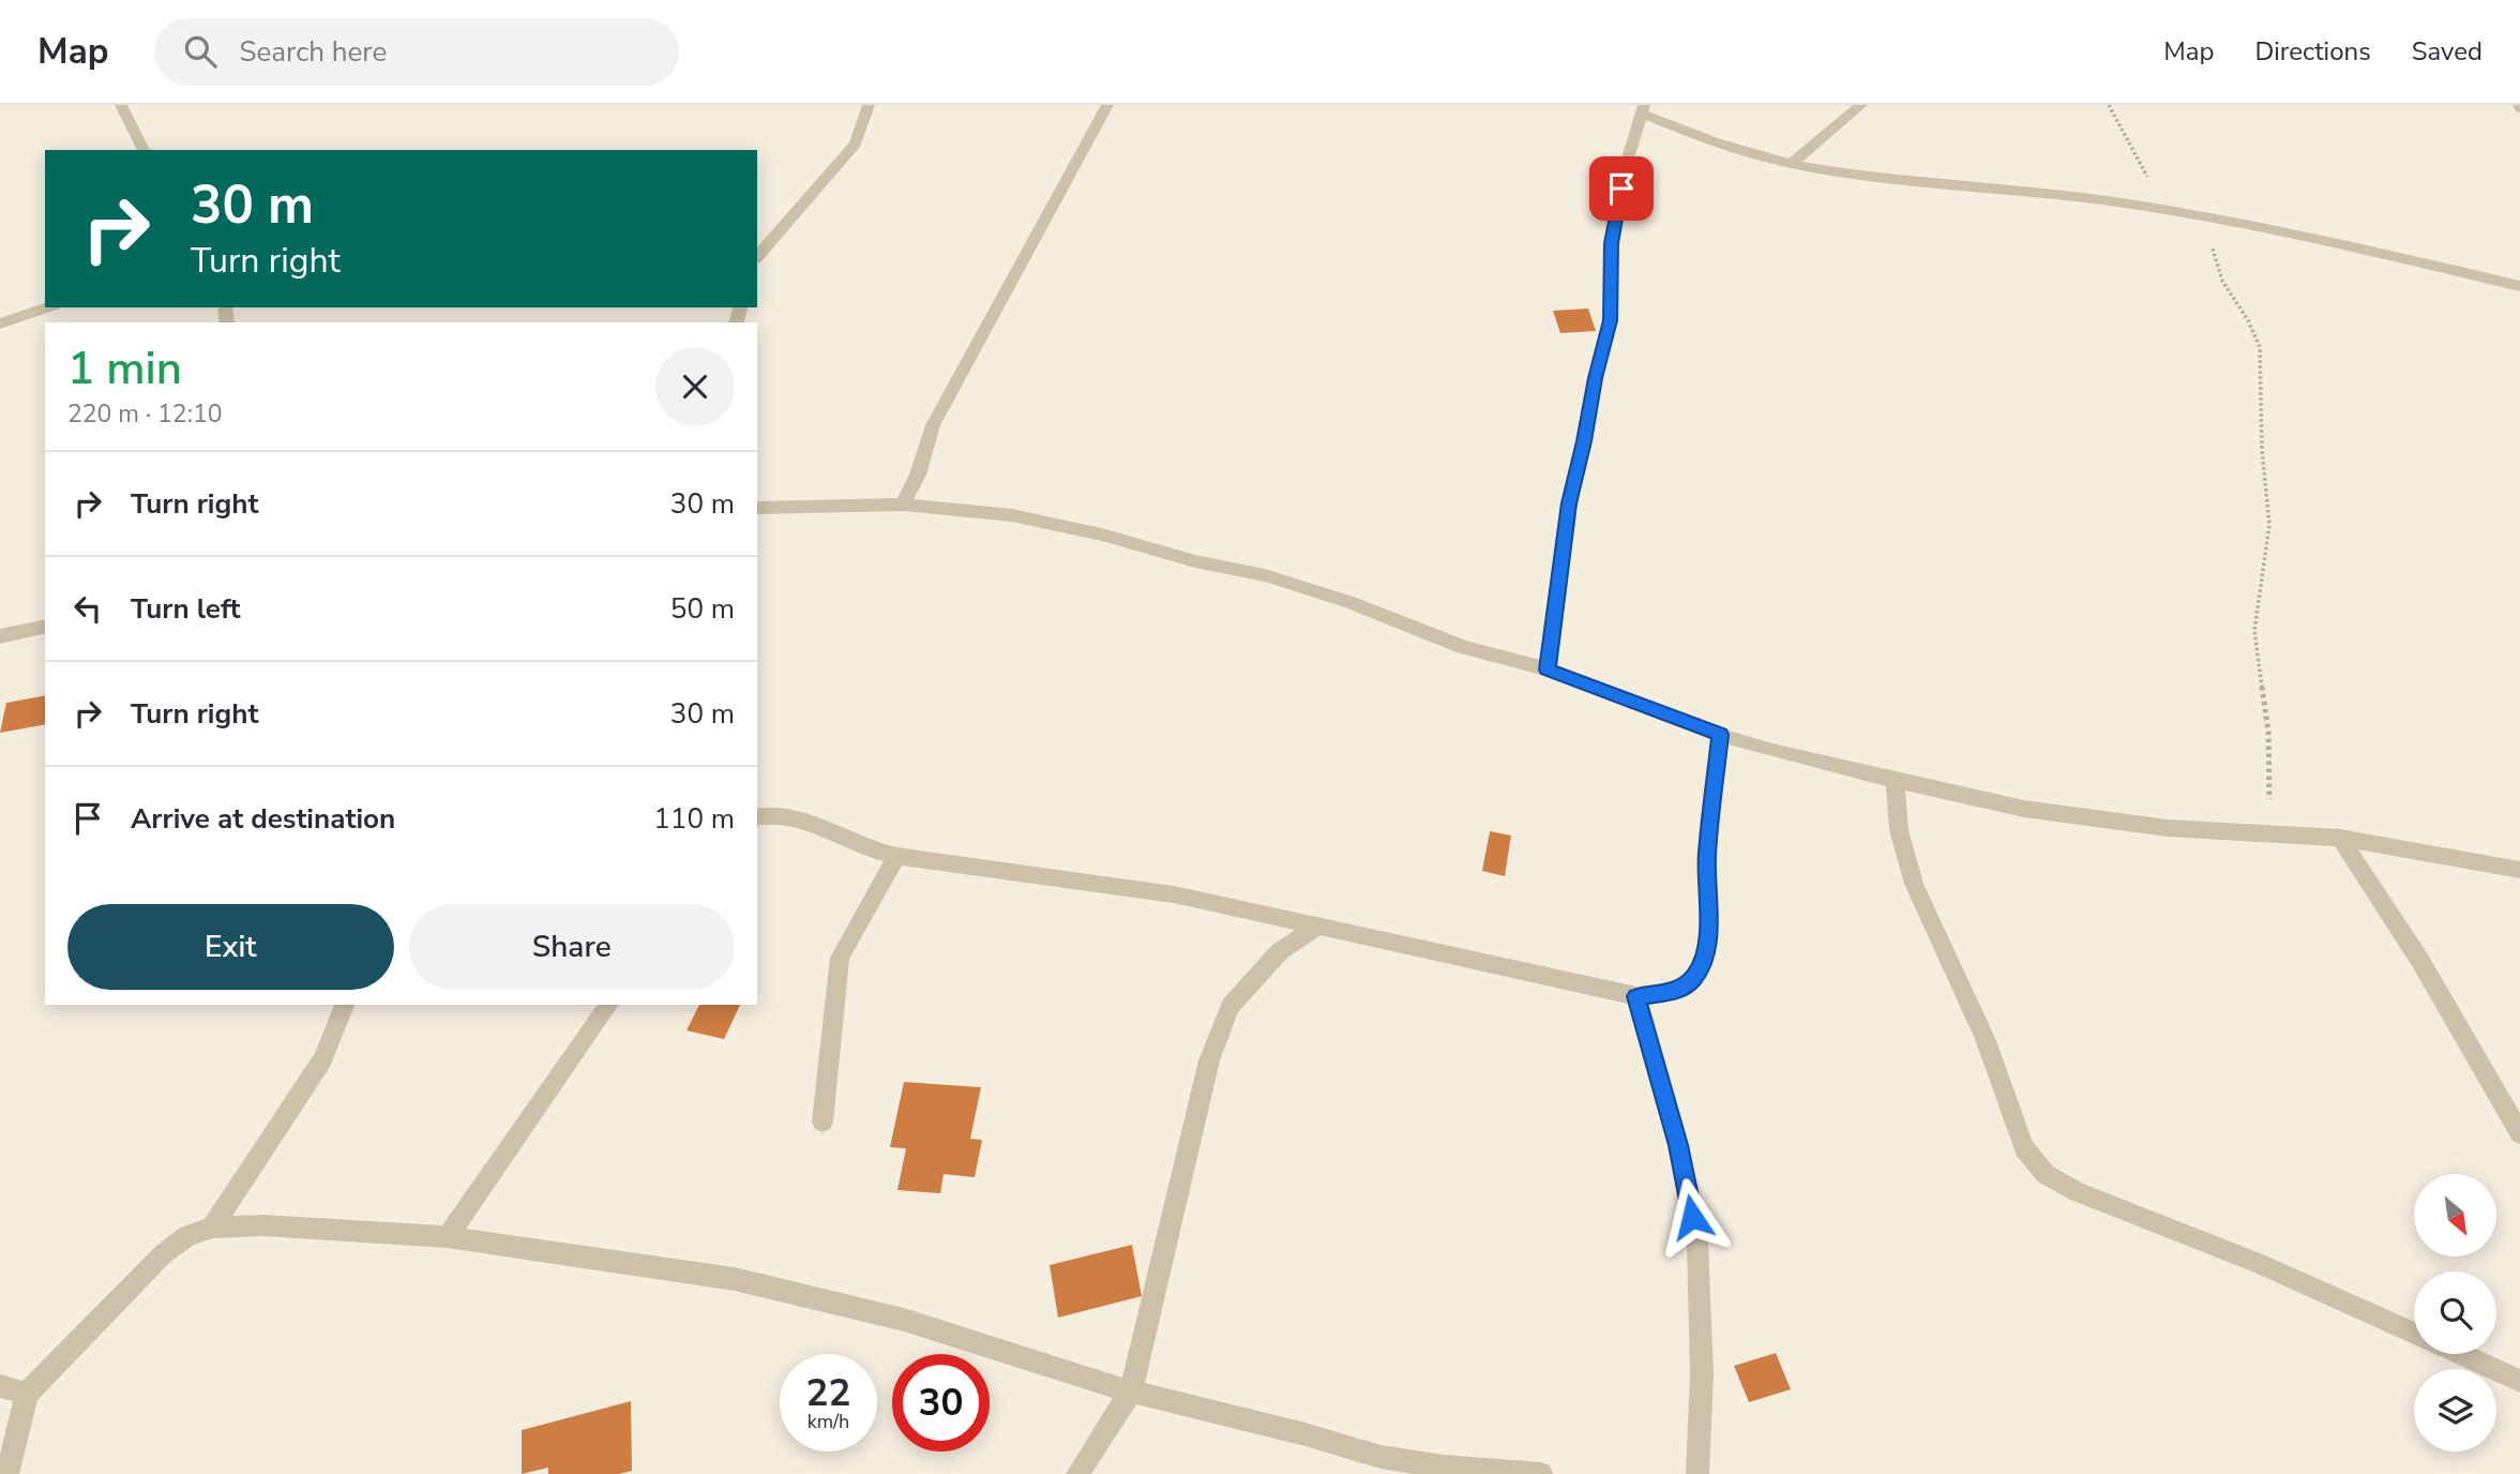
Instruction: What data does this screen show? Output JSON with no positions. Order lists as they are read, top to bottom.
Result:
{
  "north": "bottom right",
  "page": {
    "header": "Map",
    "search": "Search here",
    "nav": ["Map", "Directions", "Saved"],
    "turn": ["30 m", "Turn right"],
    "heading": ["1 min", "220 m · 12:10"],
    "list": [
      {
        "name": "Turn right",
        "value": "30 m"
      },
      {
        "name": "Turn left",
        "value": "50 m"
      },
      {
        "name": "Turn right",
        "value": "30 m"
      },
      {
        "name": "Arrive at destination",
        "value": "110 m"
      }
    ],
    "buttons": ["Exit", "Share"],
    "speed": "22 km/h",
    "limit": "30"
  }
}
